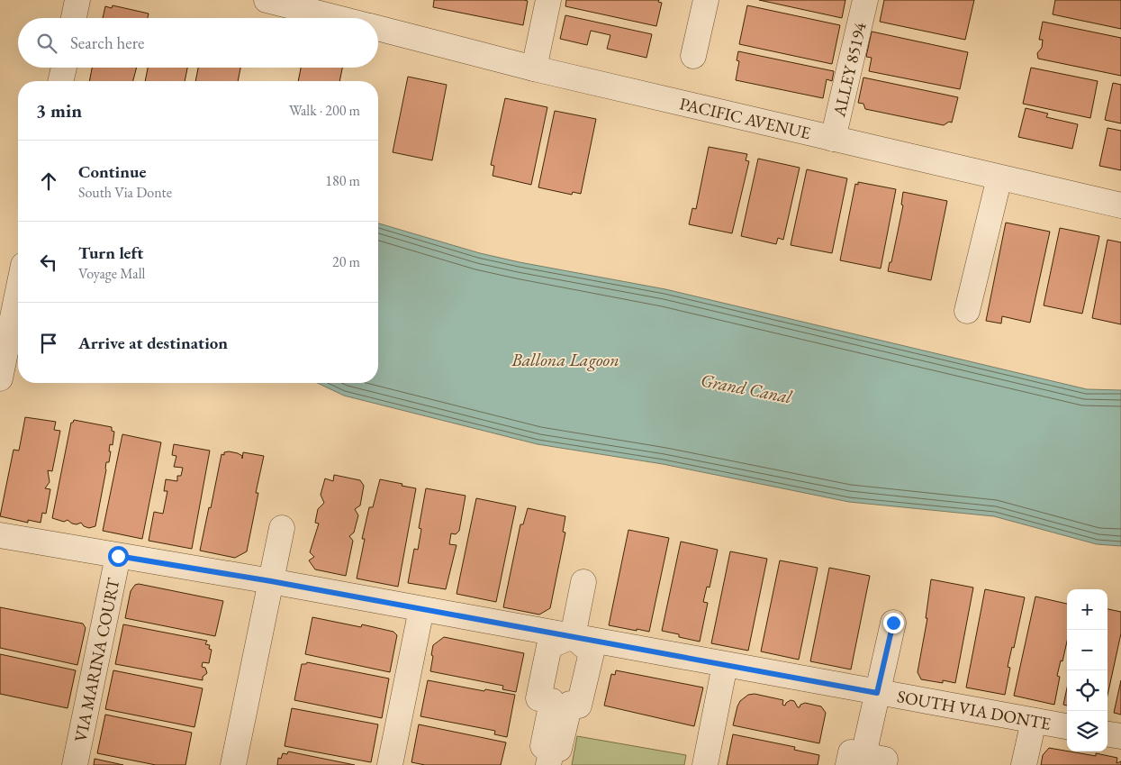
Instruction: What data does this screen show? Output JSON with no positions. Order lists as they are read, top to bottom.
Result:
{
  "streets": {
    "street": [
      "ALLEY 85194",
      "PACIFIC AVENUE",
      "VIA MARINA COURT",
      "SOUTH VIA DONTE"
    ]
  },
  "crossings": [
    ["ALLEY 85194", "PACIFIC AVENUE"],
    ["VIA MARINA COURT", "SOUTH VIA DONTE"]
  ],
  "water": ["Ballona Lagoon", "Grand Canal"],
  "page": {
    "search": "Search here",
    "heading": ["3 min", "Walk · 200 m"],
    "list": [
      ["Continue", "South Via Donte", "180 m"],
      ["Turn left", "Voyage Mall", "20 m"],
      "Arrive at destination"
    ],
    "map_buttons": ["+", "−"]
  }
}
